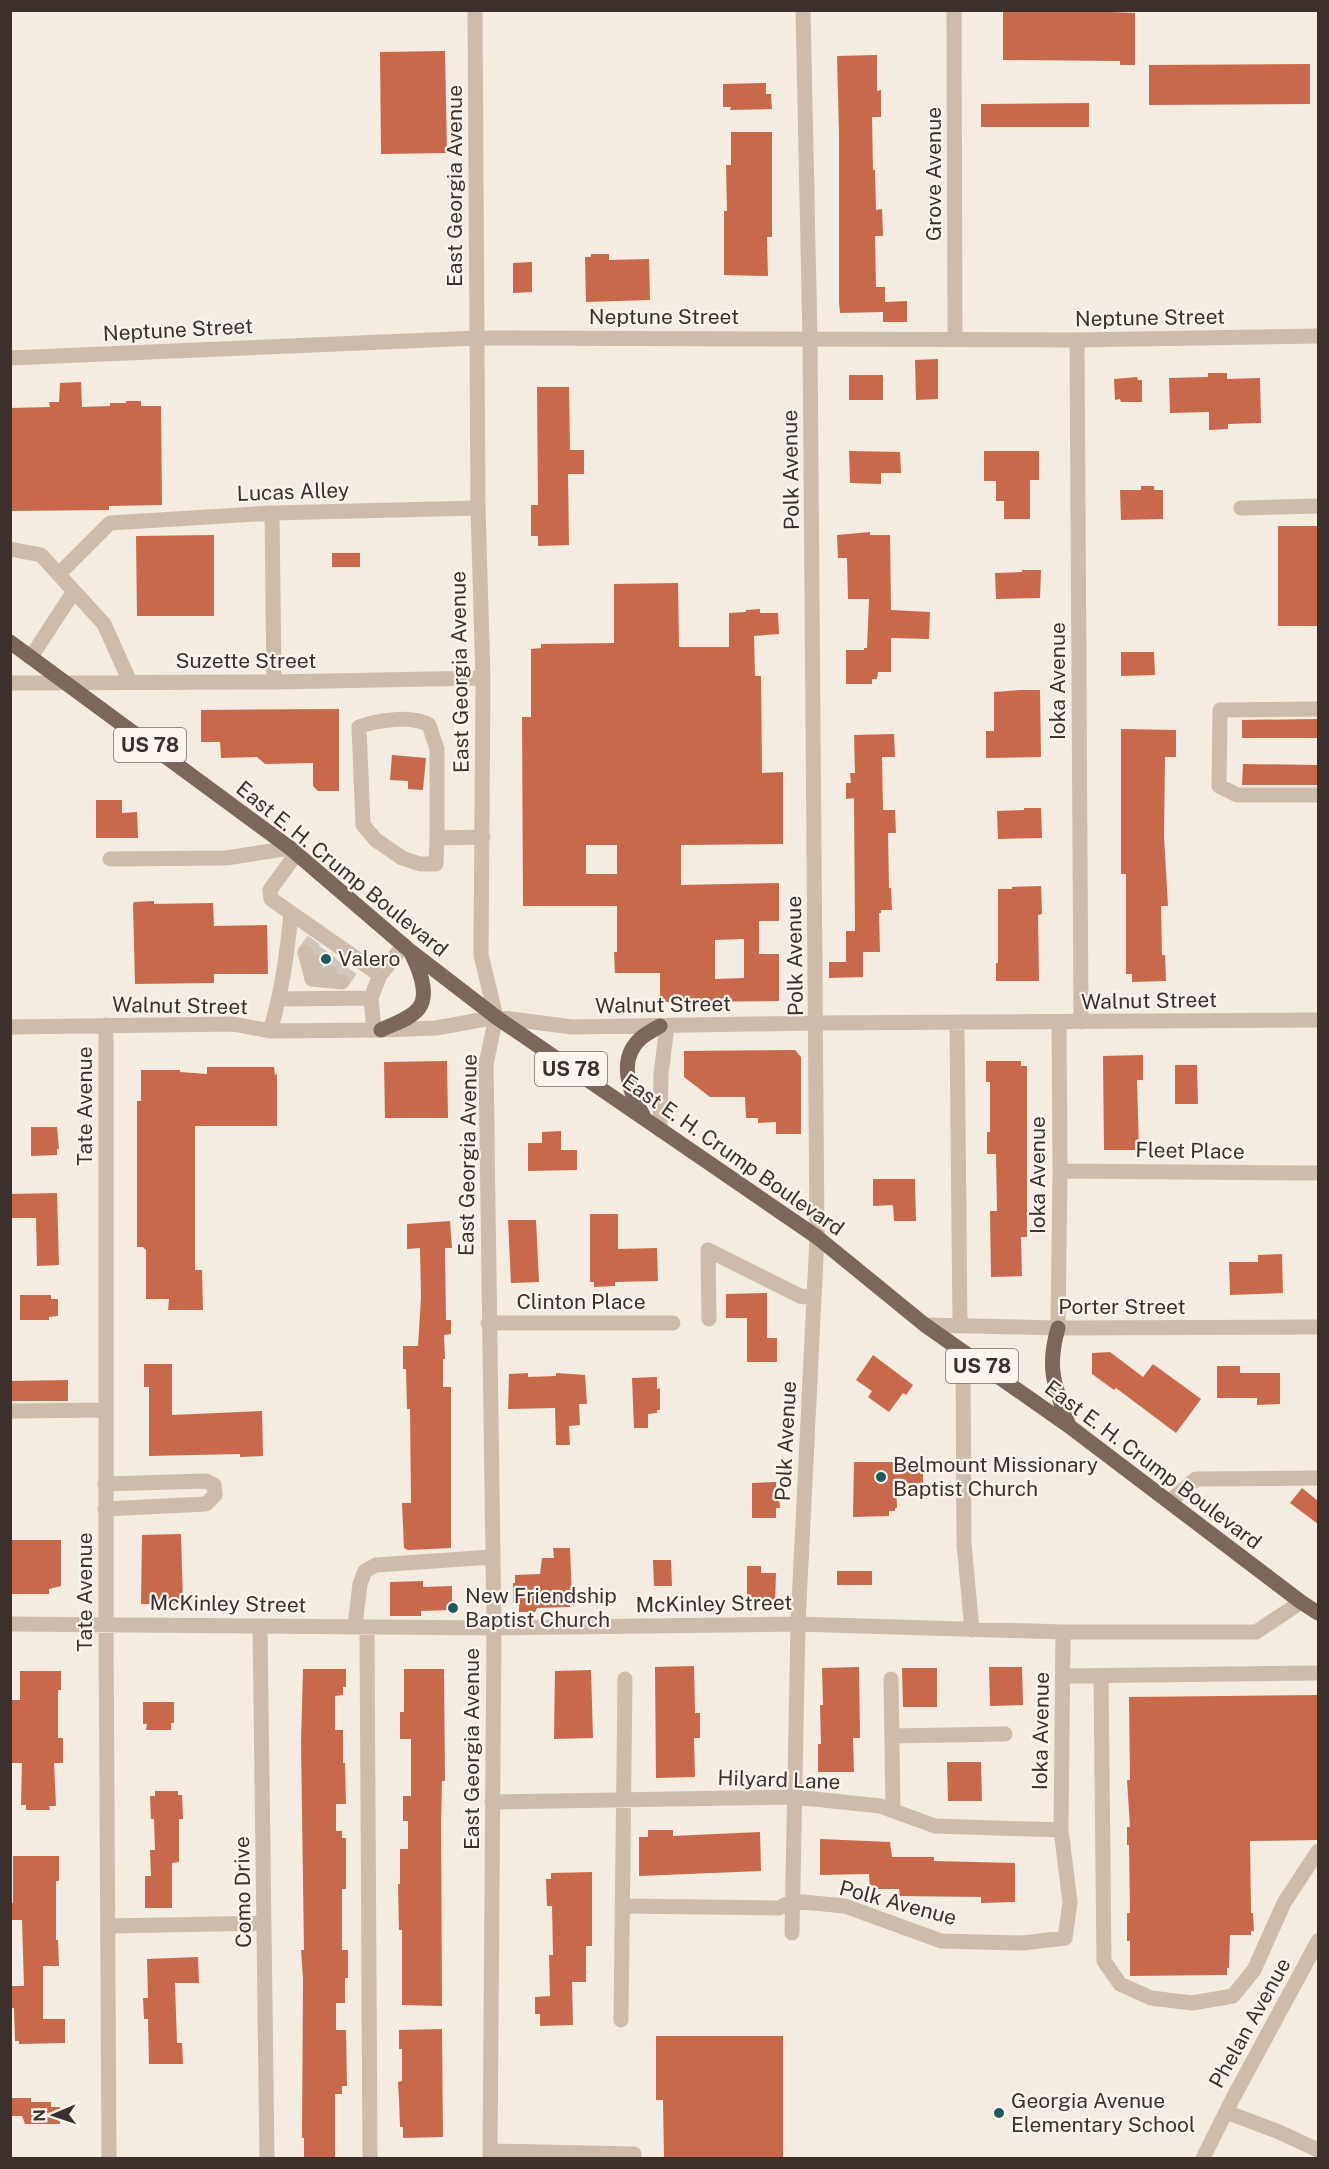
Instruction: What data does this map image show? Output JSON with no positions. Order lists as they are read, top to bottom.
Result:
{
  "streets": {
    "main road": ["US 78", "East E. H. Crump Boulevard"],
    "street": [
      "Grove Avenue",
      "East Georgia Avenue",
      "Neptune Street",
      "Polk Avenue",
      "Lucas Alley",
      "Suzette Street",
      "Ioka Avenue",
      "Walnut Street",
      "Tate Avenue",
      "Fleet Place",
      "Clinton Place",
      "Porter Street",
      "McKinley Street",
      "Hilyard Lane",
      "Como Drive",
      "Phelan Avenue"
    ]
  },
  "crossings": [
    ["Grove Avenue", "Neptune Street"],
    ["East Georgia Avenue", "Neptune Street"],
    ["East Georgia Avenue", "Lucas Alley"],
    ["East Georgia Avenue", "Suzette Street"],
    ["East Georgia Avenue", "East E. H. Crump Boulevard"],
    ["East Georgia Avenue", "Walnut Street"],
    ["East Georgia Avenue", "Clinton Place"],
    ["East Georgia Avenue", "McKinley Street"],
    ["East Georgia Avenue", "Hilyard Lane"],
    ["Neptune Street", "Polk Avenue"],
    ["Neptune Street", "Ioka Avenue"],
    ["Polk Avenue", "Ioka Avenue"],
    ["Polk Avenue", "East E. H. Crump Boulevard"],
    ["Polk Avenue", "Walnut Street"],
    ["Polk Avenue", "McKinley Street"],
    ["Polk Avenue", "Hilyard Lane"],
    ["Suzette Street", "East E. H. Crump Boulevard"],
    ["Ioka Avenue", "Walnut Street"],
    ["Ioka Avenue", "Fleet Place"],
    ["Ioka Avenue", "Porter Street"],
    ["Ioka Avenue", "McKinley Street"],
    ["Ioka Avenue", "Hilyard Lane"],
    ["East E. H. Crump Boulevard", "Walnut Street"],
    ["East E. H. Crump Boulevard", "Porter Street"],
    ["East E. H. Crump Boulevard", "McKinley Street"],
    ["Walnut Street", "Tate Avenue"],
    ["Tate Avenue", "McKinley Street"],
    ["McKinley Street", "Como Drive"]
  ],
  "places": [
    "Valero",
    "Belmount Missionary Baptist Church",
    "New Friendship Baptist Church",
    "Georgia Avenue Elementary School"
  ],
  "north": "left"
}
